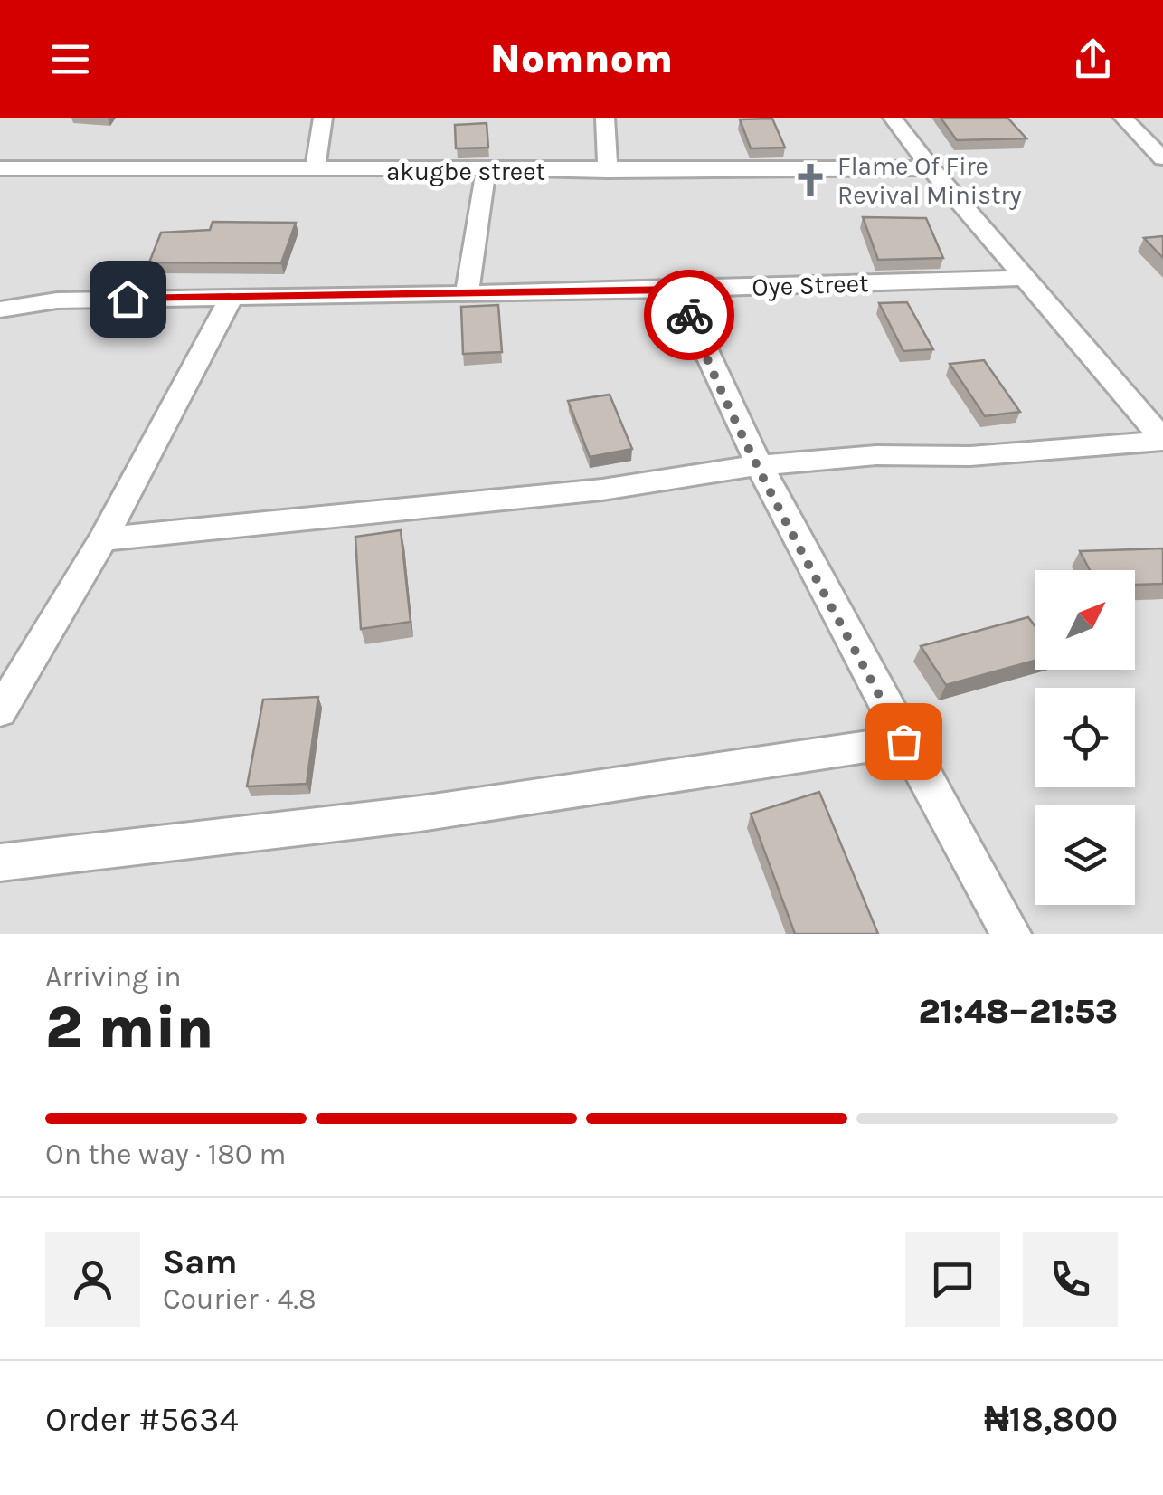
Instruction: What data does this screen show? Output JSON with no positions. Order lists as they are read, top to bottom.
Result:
{
  "streets": {
    "street": ["akugbe street", "Oye Street"]
  },
  "places": {
    "church": ["Flame Of Fire Revival Ministry"]
  },
  "north": "top right",
  "page": {
    "header": "Nomnom",
    "heading": ["2 min", "Arriving in", "21:48–21:53"],
    "panel": [
      "Sam",
      "Courier · 4.8",
      "Order #5634",
      "₦18,800"
    ],
    "bar": "On the way · 180 m"
  }
}
